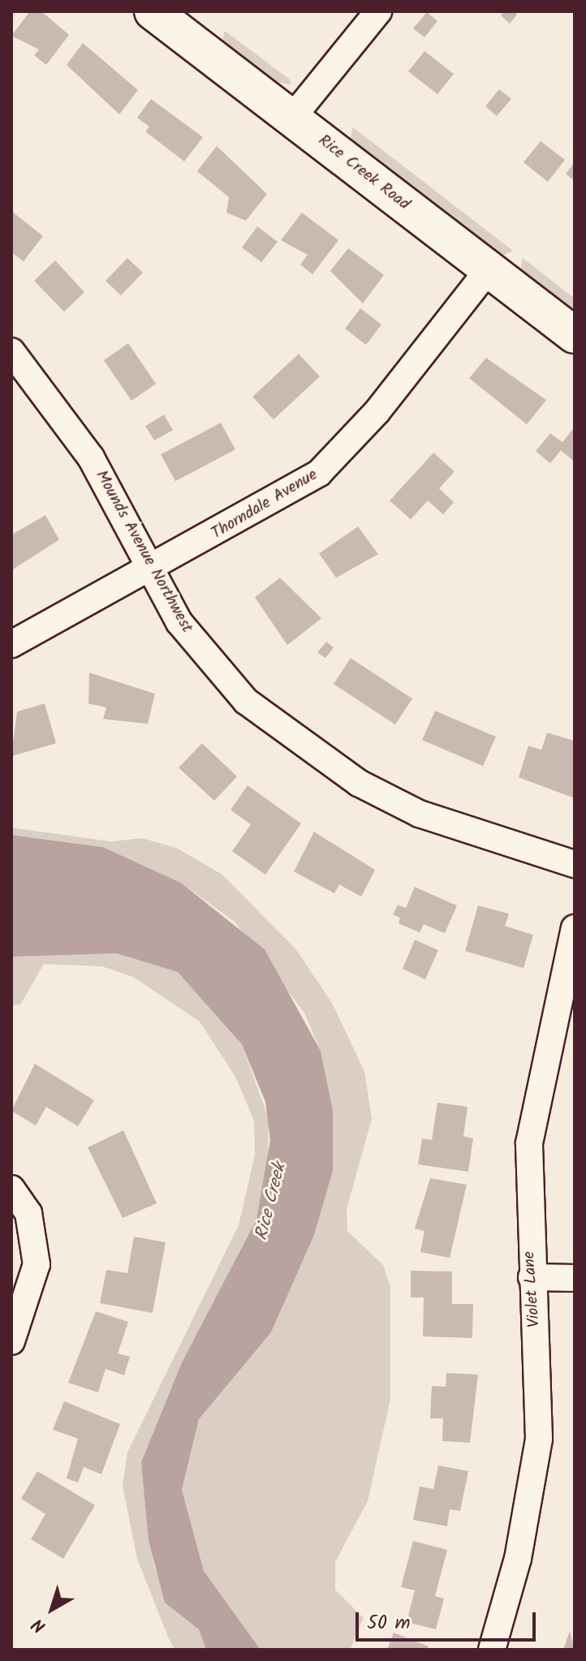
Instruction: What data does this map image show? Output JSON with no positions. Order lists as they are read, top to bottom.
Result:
{
  "streets": {
    "street": [
      "Rice Creek Road",
      "Thorndale Avenue",
      "Mounds Avenue Northwest",
      "Violet Lane"
    ]
  },
  "crossings": [
    ["Rice Creek Road", "Thorndale Avenue"],
    ["Thorndale Avenue", "Mounds Avenue Northwest"]
  ],
  "water": ["Rice Creek"],
  "scale_bar": "50 m",
  "north": "bottom left"
}
